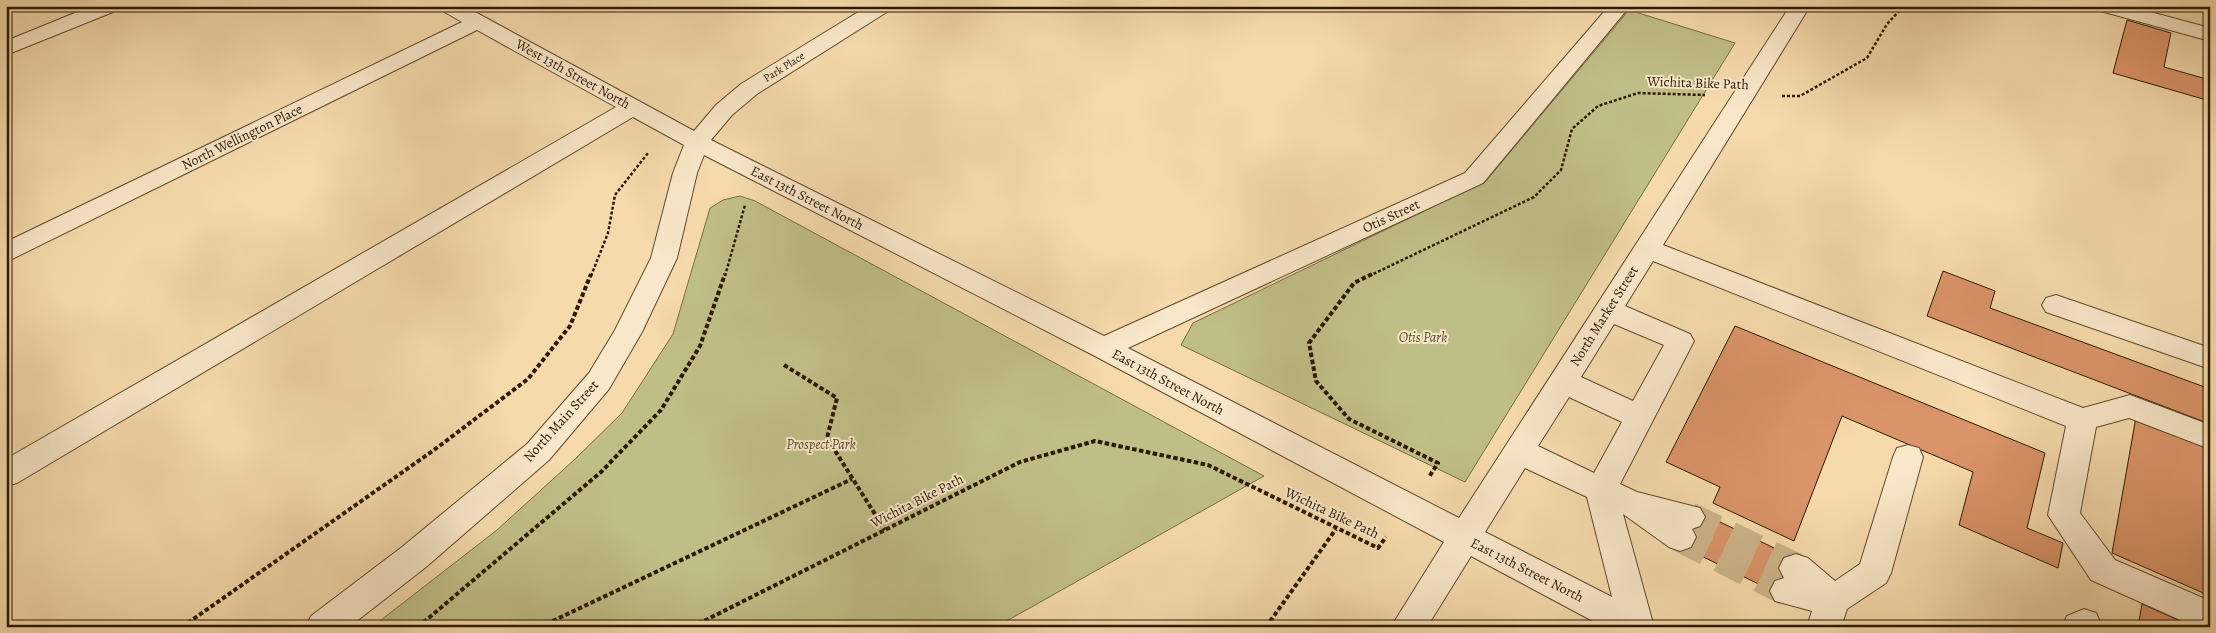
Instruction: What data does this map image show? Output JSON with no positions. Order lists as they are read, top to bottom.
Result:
{
  "streets": {
    "street": [
      "Park Place",
      "West 13th Street North",
      "North Wellington Place",
      "East 13th Street North",
      "Otis Street",
      "North Market Street",
      "North Main Street"
    ],
    "path": ["Wichita Bike Path"]
  },
  "crossings": [
    ["Park Place", "West 13th Street North"],
    ["Park Place", "East 13th Street North"],
    ["Park Place", "North Main Street"],
    ["West 13th Street North", "North Wellington Place"],
    ["West 13th Street North", "East 13th Street North"],
    ["West 13th Street North", "North Main Street"],
    ["Wichita Bike Path", "East 13th Street North"],
    ["Wichita Bike Path", "North Market Street"],
    ["East 13th Street North", "Otis Street"],
    ["East 13th Street North", "North Market Street"],
    ["East 13th Street North", "North Main Street"]
  ],
  "parks": ["Otis Park", "Prospect Park"]
}
